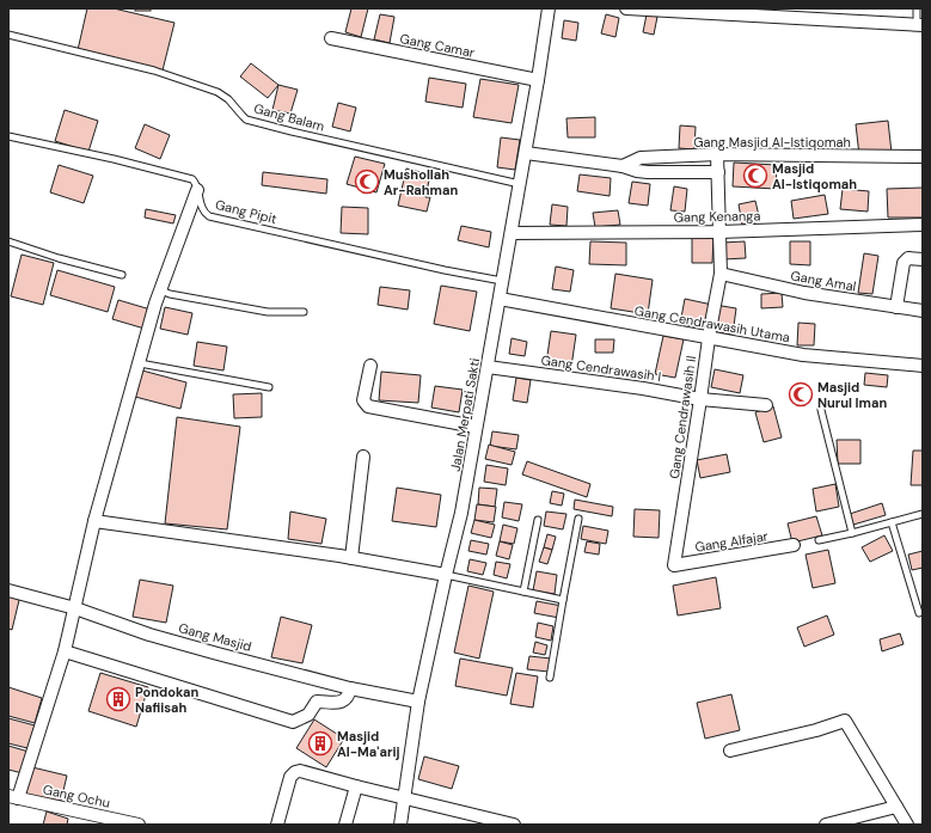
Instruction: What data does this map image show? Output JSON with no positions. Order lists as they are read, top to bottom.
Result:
{
  "streets": {
    "street": [
      "Gang Camar",
      "Gang Masjid Al-Istiqomah",
      "Gang Kenanga",
      "Gang Amal",
      "Gang Cendrawasih Utama",
      "Gang Cendrawasih I",
      "Jalan Merpati Sakti",
      "Gang Cendrawasih II",
      "Gang Alfajar",
      "Gang Masjid",
      "Gang Ochu"
    ],
    "lane": ["Gang Balam", "Gang Pipit"]
  },
  "crossings": [
    ["Gang Camar", "Jalan Merpati Sakti"],
    ["Gang Balam", "Jalan Merpati Sakti"],
    ["Gang Masjid Al-Istiqomah", "Jalan Merpati Sakti"],
    ["Gang Masjid Al-Istiqomah", "Gang Cendrawasih II"],
    ["Gang Pipit", "Jalan Merpati Sakti"],
    ["Gang Kenanga", "Jalan Merpati Sakti"],
    ["Gang Kenanga", "Gang Cendrawasih II"],
    ["Gang Amal", "Gang Cendrawasih II"],
    ["Gang Cendrawasih Utama", "Jalan Merpati Sakti"],
    ["Gang Cendrawasih Utama", "Gang Cendrawasih II"],
    ["Gang Cendrawasih I", "Jalan Merpati Sakti"],
    ["Gang Cendrawasih I", "Gang Cendrawasih II"],
    ["Jalan Merpati Sakti", "Gang Masjid"],
    ["Gang Cendrawasih II", "Gang Alfajar"]
  ],
  "places": {
    "mosque": ["Masjid Al-Istiqomah", "Mushollah Ar-Rahman", "Masjid Nurul Iman"],
    "building": ["Pondokan Nafiisah", "Masjid Al-Ma'arij"]
  }
}
